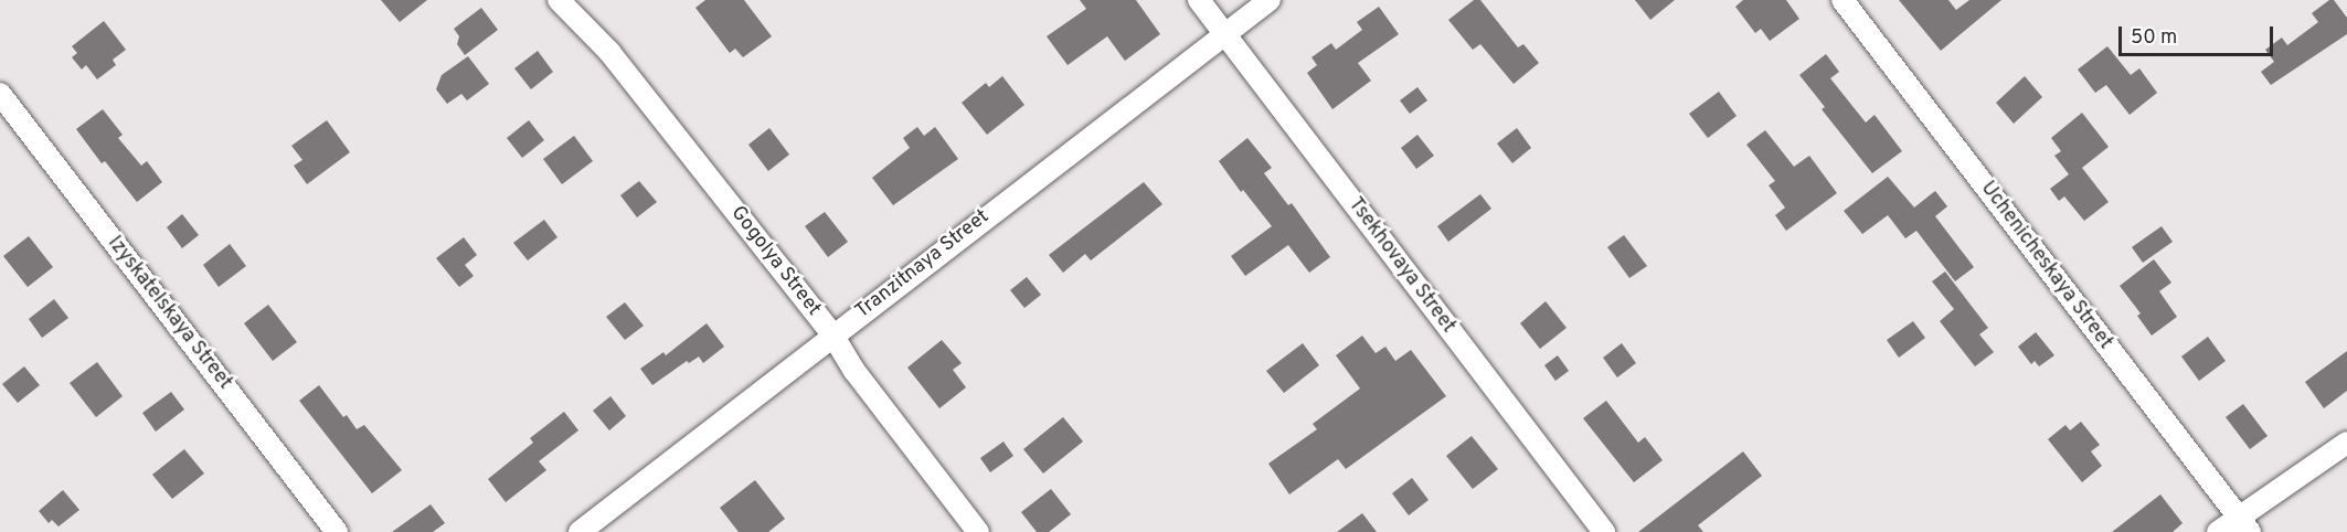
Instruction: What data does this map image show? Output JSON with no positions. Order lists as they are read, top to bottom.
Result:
{
  "streets": {
    "street": [
      "Gogolya Street",
      "Tranzitnaya Street",
      "Tsekhovaya Street",
      "Uchenicheskaya Street",
      "Izyskatelskaya Street"
    ]
  },
  "crossings": [
    ["Gogolya Street", "Tranzitnaya Street"],
    ["Tranzitnaya Street", "Tsekhovaya Street"]
  ],
  "scale_bar": "50 m"
}
